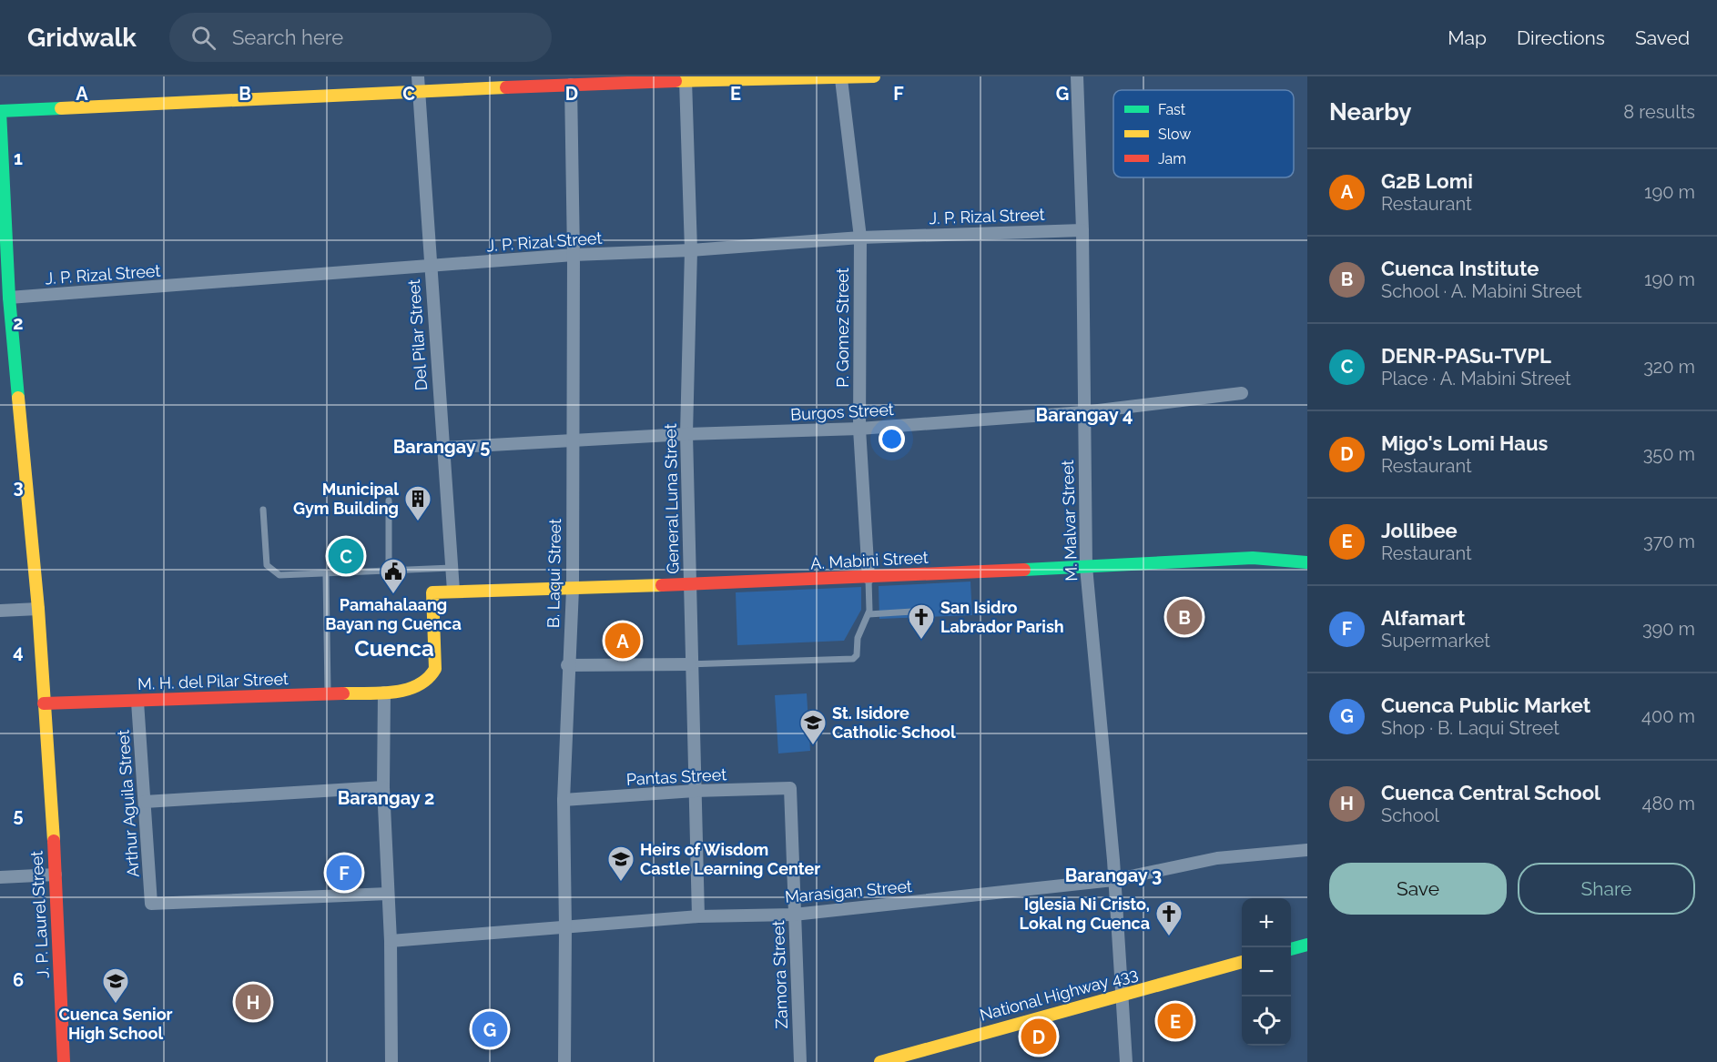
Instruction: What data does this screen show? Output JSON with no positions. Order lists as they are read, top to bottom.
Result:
{
  "streets": {
    "street": [
      "J. P. Rizal Street",
      "P. Gomez Street",
      "Del Pilar Street",
      "Burgos Street",
      "General Luna Street",
      "M. Malvar Street",
      "A. Mabini Street",
      "B. Laqui Street",
      "M. H. del Pilar Street",
      "Pantas Street",
      "Arthur Aguila Street",
      "Marasigan Street",
      "J. P. Laurel Street",
      "Zamora Street",
      "National Highway 433"
    ]
  },
  "crossings": [
    ["J. P. Rizal Street", "P. Gomez Street"],
    ["J. P. Rizal Street", "Del Pilar Street"],
    ["J. P. Rizal Street", "General Luna Street"],
    ["J. P. Rizal Street", "M. Malvar Street"],
    ["J. P. Rizal Street", "B. Laqui Street"],
    ["J. P. Rizal Street", "J. P. Laurel Street"],
    ["P. Gomez Street", "Burgos Street"],
    ["P. Gomez Street", "A. Mabini Street"],
    ["Del Pilar Street", "Burgos Street"],
    ["Del Pilar Street", "A. Mabini Street"],
    ["Burgos Street", "General Luna Street"],
    ["Burgos Street", "M. Malvar Street"],
    ["Burgos Street", "B. Laqui Street"],
    ["General Luna Street", "A. Mabini Street"],
    ["General Luna Street", "Pantas Street"],
    ["General Luna Street", "Marasigan Street"],
    ["M. Malvar Street", "A. Mabini Street"],
    ["M. Malvar Street", "Marasigan Street"],
    ["M. Malvar Street", "National Highway 433"],
    ["A. Mabini Street", "B. Laqui Street"],
    ["A. Mabini Street", "M. H. del Pilar Street"],
    ["B. Laqui Street", "Pantas Street"],
    ["B. Laqui Street", "Marasigan Street"],
    ["M. H. del Pilar Street", "Arthur Aguila Street"],
    ["M. H. del Pilar Street", "J. P. Laurel Street"],
    ["Pantas Street", "Zamora Street"],
    ["Marasigan Street", "Zamora Street"]
  ],
  "districts": [
    "Barangay 4",
    "Barangay 5",
    "Cuenca",
    "Barangay 2",
    "Barangay 3"
  ],
  "places": {
    "building": ["Municipal Gym Building"],
    "public building": ["Pamahalaang Bayan ng Cuenca"],
    "church": ["San Isidro Labrador Parish", "Iglesia Ni Cristo, Lokal ng Cuenca"],
    "school or university": ["St. Isidore Catholic School", "Heirs of Wisdom Castle Learning Center", "Cuenca Senior High School"]
  },
  "legend": ["Fast", "Slow", "Jam"],
  "page": {
    "header": "Gridwalk",
    "search": "Search here",
    "nav": ["Map", "Directions", "Saved"],
    "heading": ["Nearby", "8 results"],
    "list": [
      {
        "mark": "A",
        "name": "G2B Lomi",
        "note": "Restaurant",
        "value": "190 m"
      },
      {
        "mark": "B",
        "name": "Cuenca Institute",
        "note": "School · A. Mabini Street",
        "value": "190 m"
      },
      {
        "mark": "C",
        "name": "DENR-PASu-TVPL",
        "note": "Place · A. Mabini Street",
        "value": "320 m"
      },
      {
        "mark": "D",
        "name": "Migo's Lomi Haus",
        "note": "Restaurant",
        "value": "350 m"
      },
      {
        "mark": "E",
        "name": "Jollibee",
        "note": "Restaurant",
        "value": "370 m"
      },
      {
        "mark": "F",
        "name": "Alfamart",
        "note": "Supermarket",
        "value": "390 m"
      },
      {
        "mark": "G",
        "name": "Cuenca Public Market",
        "note": "Shop · B. Laqui Street",
        "value": "400 m"
      },
      {
        "mark": "H",
        "name": "Cuenca Central School",
        "note": "School",
        "value": "480 m"
      }
    ],
    "pins": [
      "C",
      "B",
      "A",
      "F",
      "H",
      "E",
      "G",
      "D"
    ],
    "buttons": ["Save", "Share"],
    "map_buttons": ["+", "−"]
  },
  "grid": {
    "columns": [
      "A",
      "B",
      "C",
      "D",
      "E",
      "F",
      "G"
    ],
    "rows": [
      "1",
      "2",
      "3",
      "4",
      "5",
      "6"
    ]
  }
}
